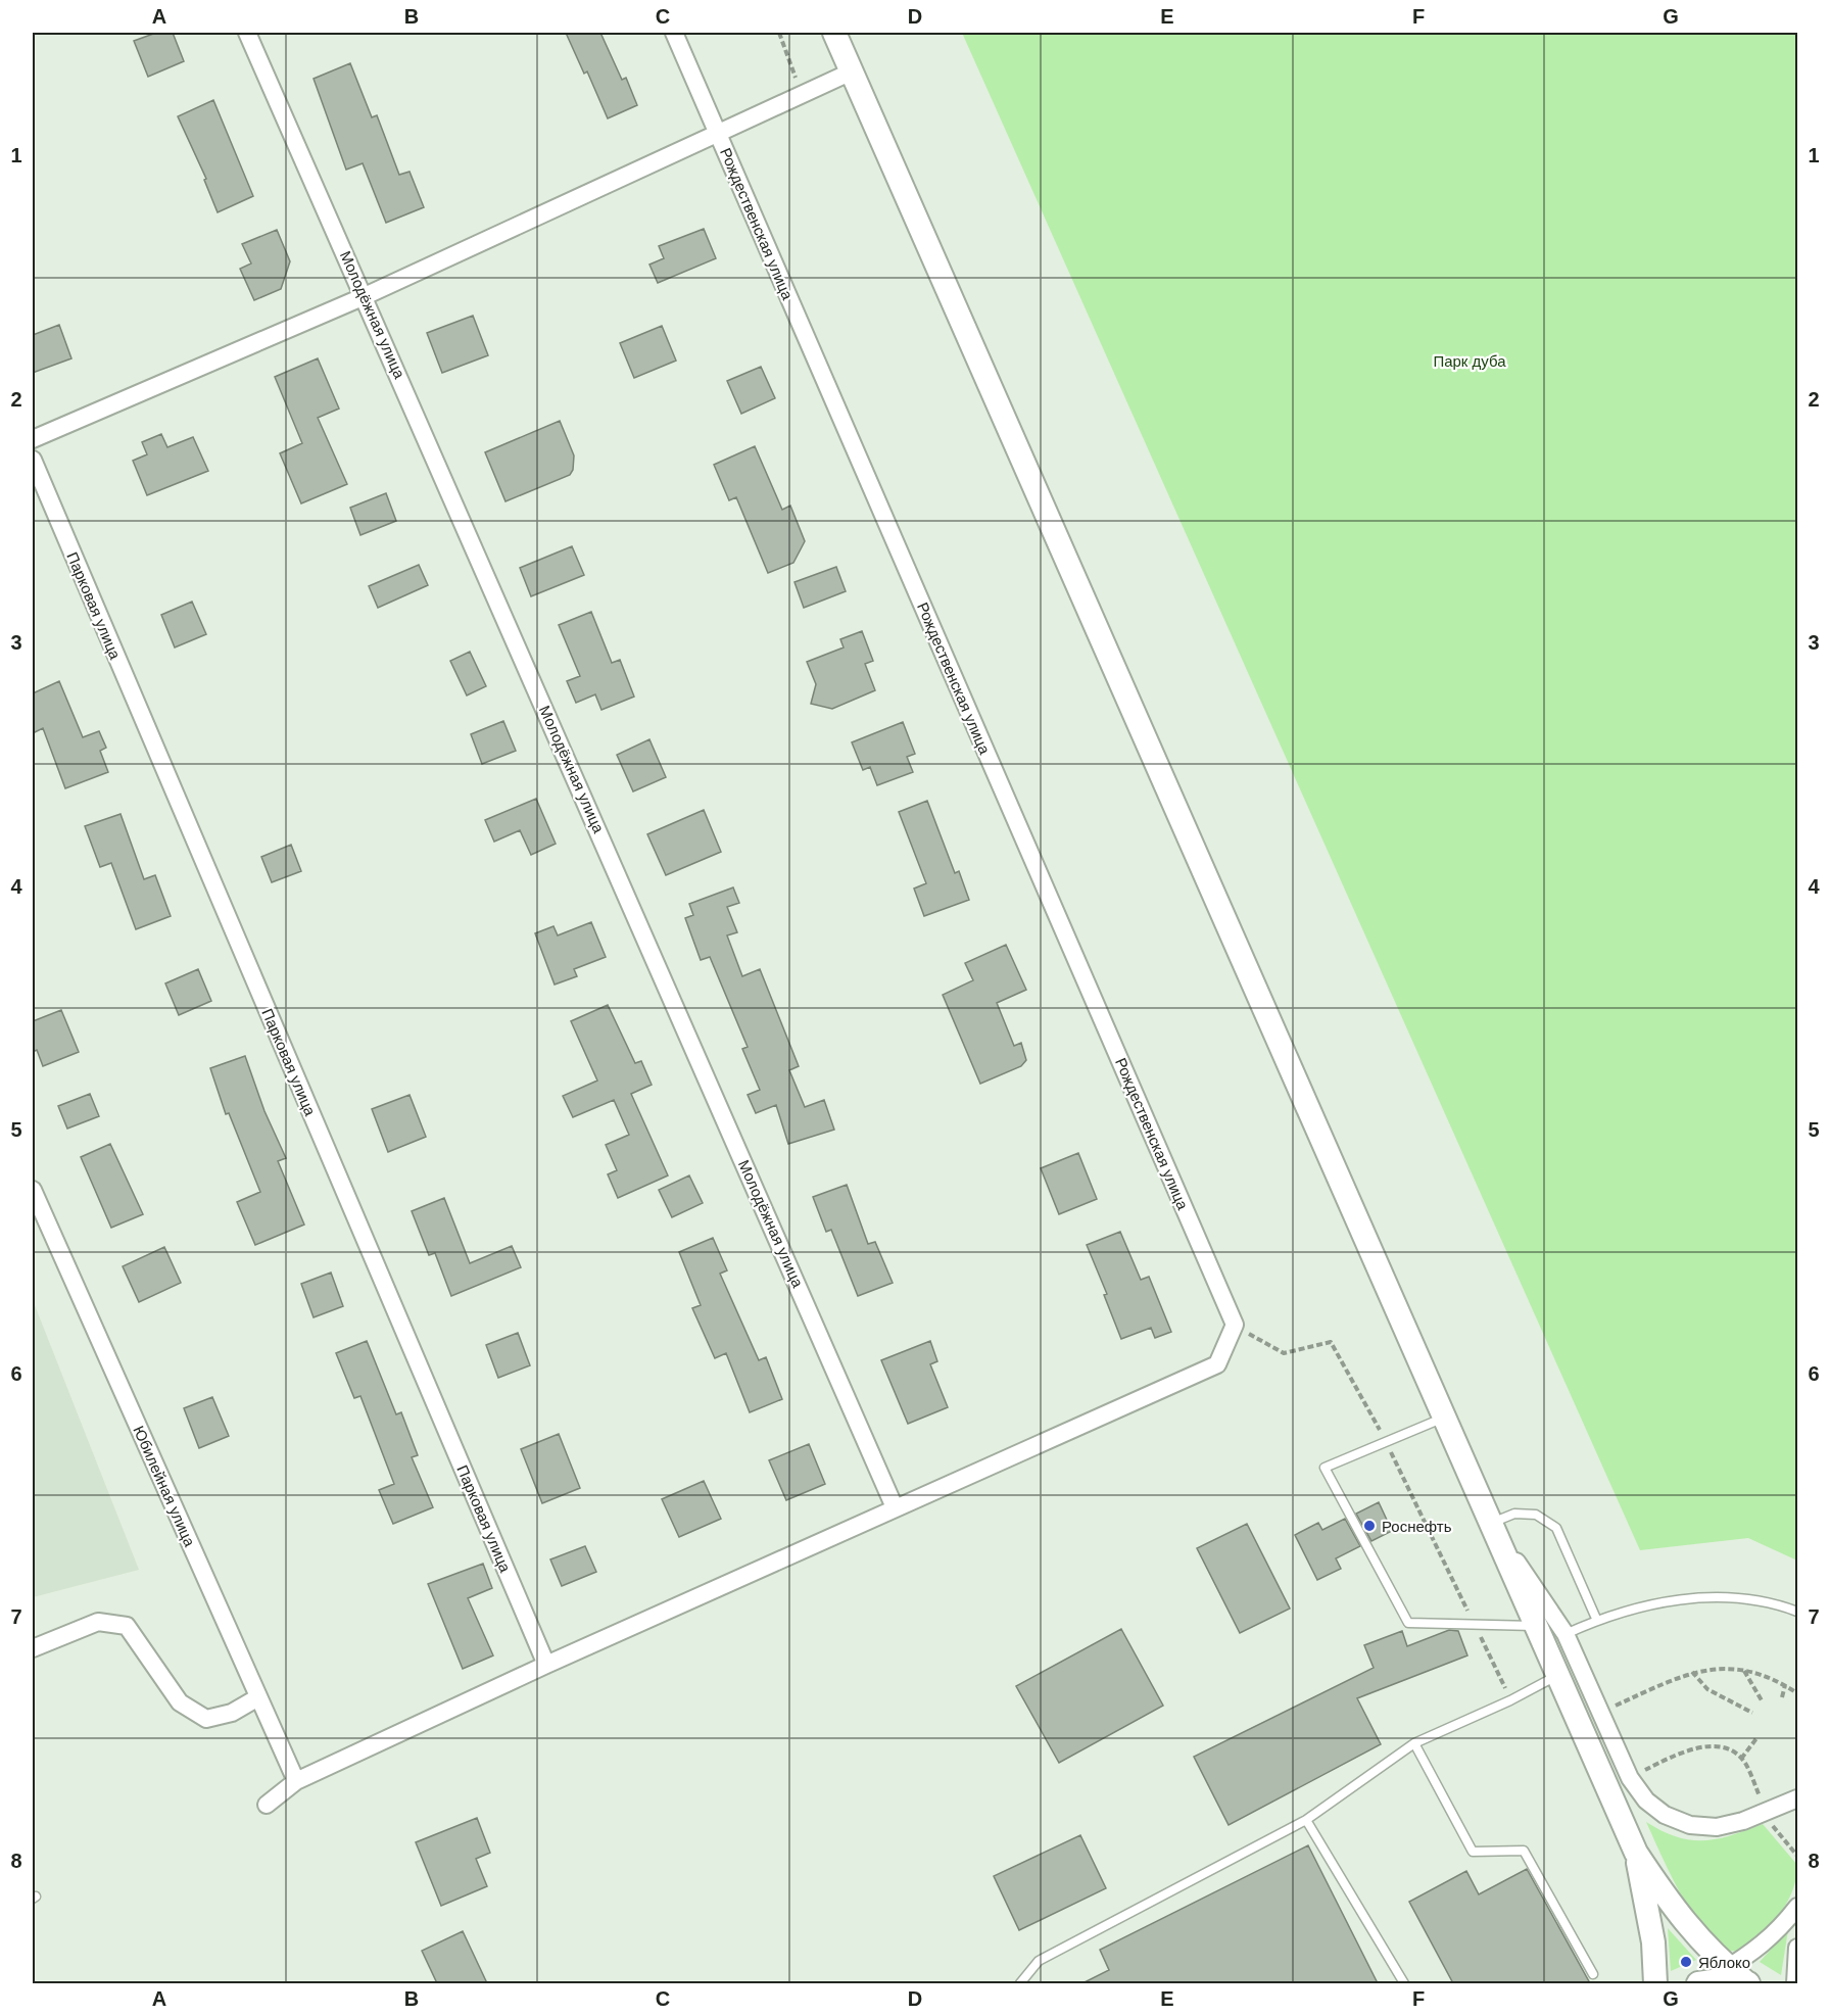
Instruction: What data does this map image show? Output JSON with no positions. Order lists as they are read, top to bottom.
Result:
{
  "streets": {
    "street": [
      "Рождественская улица",
      "Молодёжная улица",
      "Парковая улица",
      "Юбилейная улица"
    ]
  },
  "parks": ["Парк дуба"],
  "places": ["Роснефть", "Яблоко"],
  "grid": {
    "columns": [
      "A",
      "B",
      "C",
      "D",
      "E",
      "F",
      "G"
    ],
    "rows": [
      "1",
      "2",
      "3",
      "4",
      "5",
      "6",
      "7",
      "8"
    ]
  }
}
